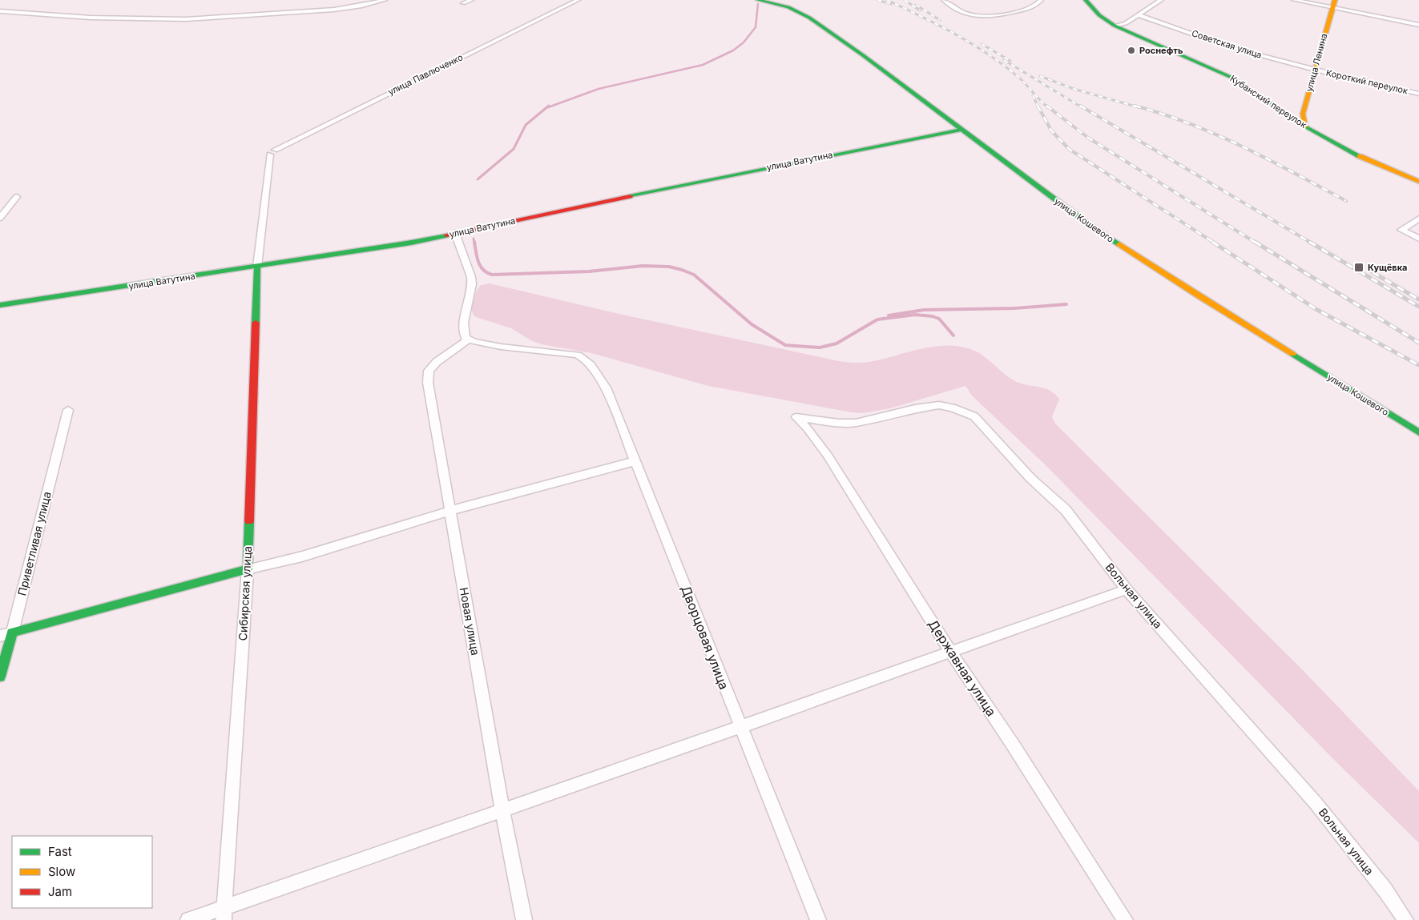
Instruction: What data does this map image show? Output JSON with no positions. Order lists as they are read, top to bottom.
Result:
{
  "streets": {
    "street": [
      "Советская улица",
      "улица Ленина",
      "улица Павлюченко",
      "Короткий переулок",
      "Кубанский переулок",
      "улица Ватутина",
      "улица Кошевого",
      "Приветливая улица",
      "Сибирская улица",
      "Вольная улица",
      "Новая улица",
      "Дворцовая улица",
      "Державная улица"
    ]
  },
  "crossings": [
    ["Советская улица", "улица Ленина"],
    ["Советская улица", "Короткий переулок"],
    ["улица Ленина", "Короткий переулок"],
    ["улица Ленина", "Кубанский переулок"],
    ["улица Павлюченко", "улица Ватутина"],
    ["улица Павлюченко", "Сибирская улица"],
    ["улица Ватутина", "улица Кошевого"],
    ["улица Ватутина", "Сибирская улица"],
    ["Вольная улица", "Державная улица"],
    ["Новая улица", "Дворцовая улица"]
  ],
  "places": {
    "other": ["Роснефть"],
    "transit": ["Кущёвка"]
  },
  "legend": ["Fast", "Slow", "Jam"]
}
